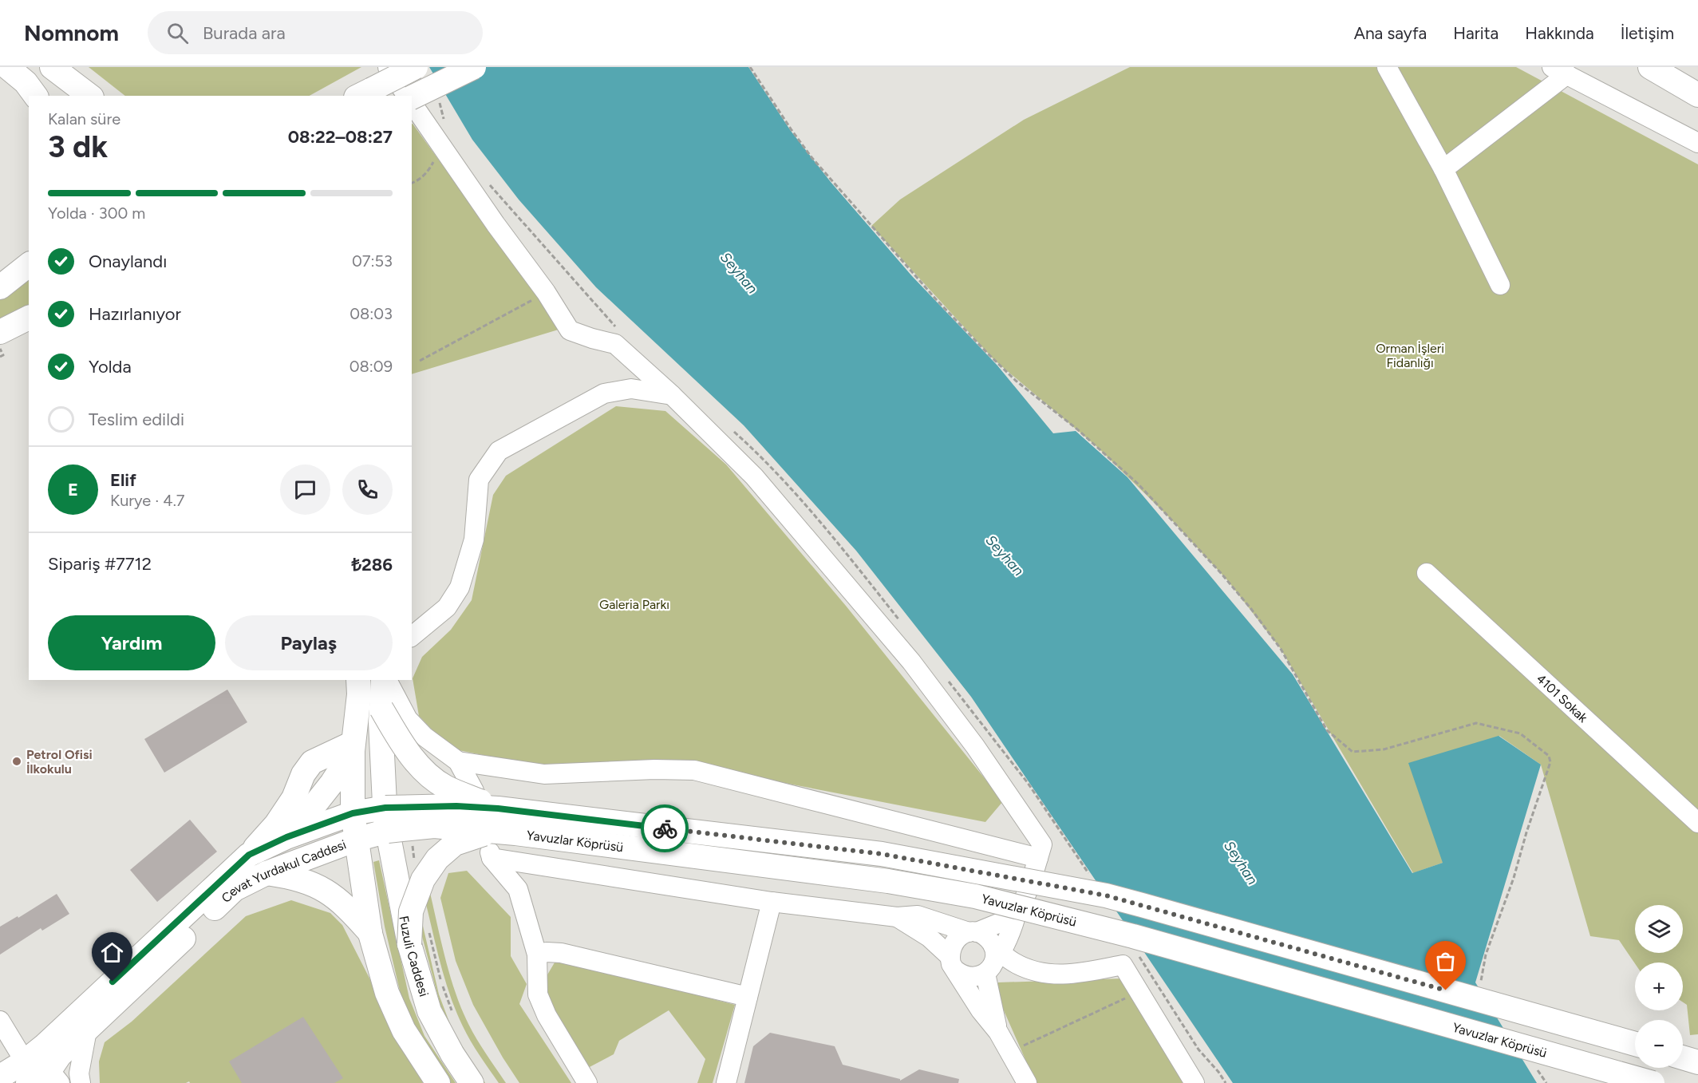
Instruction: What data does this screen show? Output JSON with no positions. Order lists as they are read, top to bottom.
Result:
{
  "streets": {
    "main road": ["Yavuzlar Köprüsü", "Cevat Yurdakul Caddesi", "Fuzuli Caddesi"],
    "street": ["4101 Sokak"]
  },
  "crossings": [
    ["Yavuzlar Köprüsü", "Fuzuli Caddesi"]
  ],
  "water": ["Seyhan"],
  "parks": ["Orman İşleri Fidanlığı", "Galeria Parkı"],
  "places": ["Petrol Ofisi İlkokulu"],
  "page": {
    "header": "Nomnom",
    "search": "Burada ara",
    "nav": [
      "Ana sayfa",
      "Harita",
      "Hakkında",
      "İletişim"
    ],
    "heading": ["3 dk", "Kalan süre", "08:22–08:27"],
    "panel": [
      "Elif",
      "Kurye · 4.7",
      "Sipariş #7712",
      "₺286"
    ],
    "bar": "Yolda · 300 m",
    "list": [
      ["Onaylandı", "07:53"],
      ["Hazırlanıyor", "08:03"],
      ["Yolda", "08:09"],
      "Teslim edildi"
    ],
    "round": "E",
    "buttons": ["Yardım", "Paylaş"],
    "map_buttons": ["+", "−"]
  }
}
